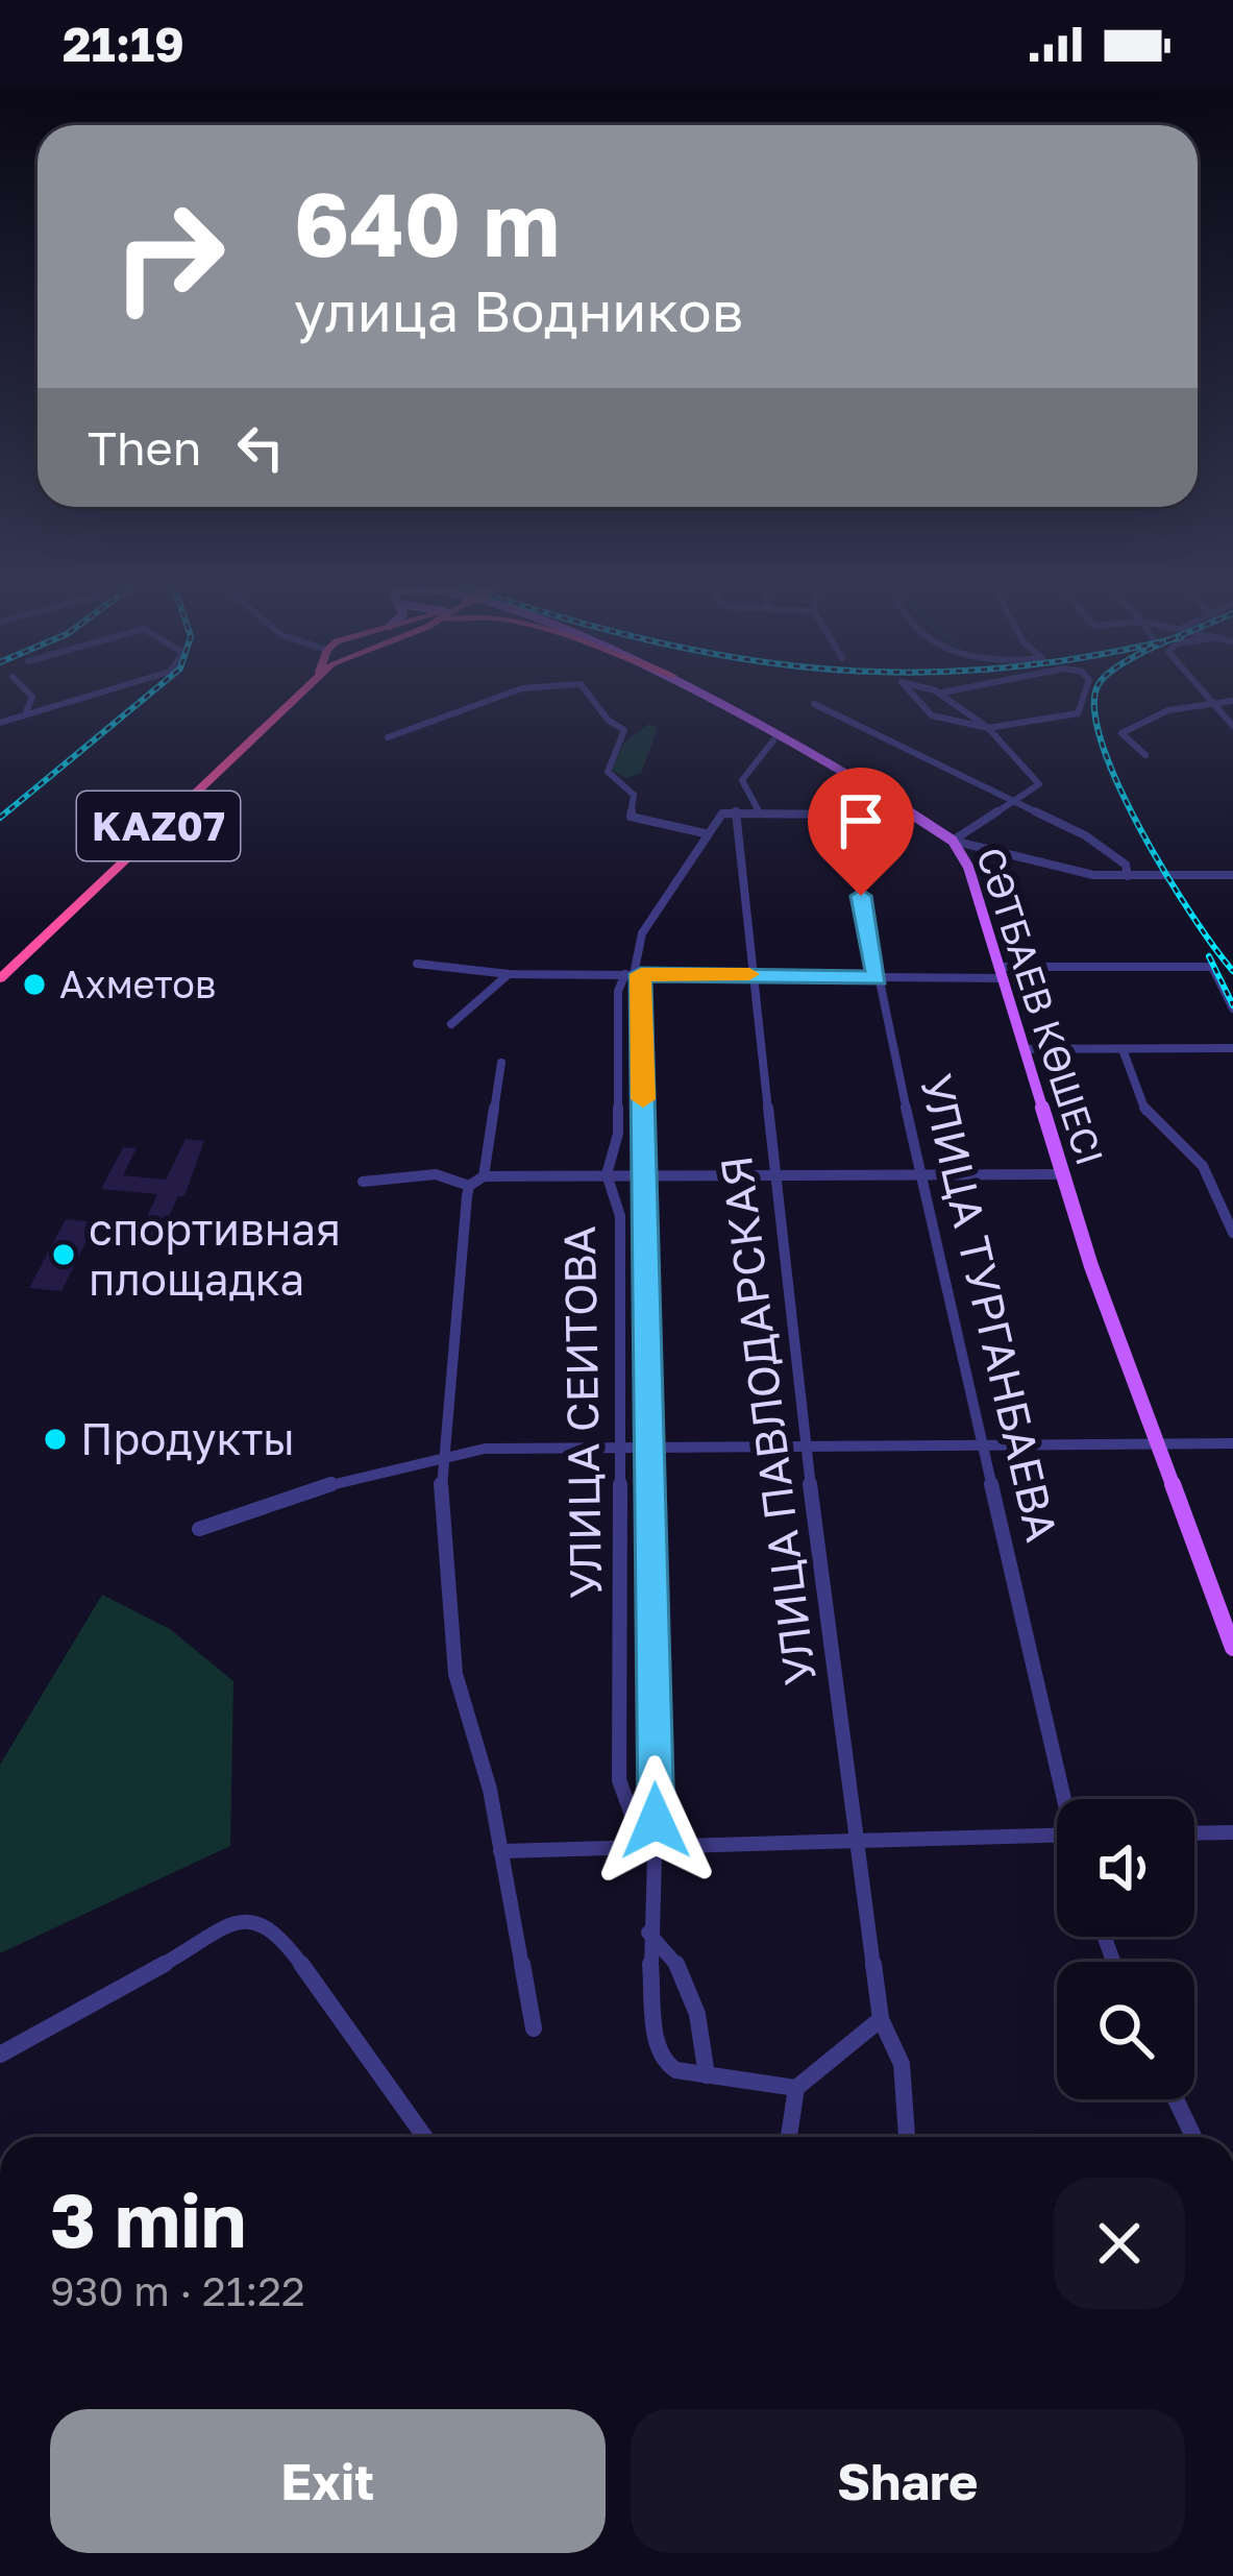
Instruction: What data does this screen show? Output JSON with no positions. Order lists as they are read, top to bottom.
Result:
{
  "streets": {
    "highway": ["KAZ07"],
    "main road": ["СӘТБАЕВ КӨШЕСІ"],
    "street": ["УЛИЦА ТУРГАНБАЕВА", "УЛИЦА СЕИТОВА", "УЛИЦА ПАВЛОДАРСКАЯ"]
  },
  "crossings": [
    ["УЛИЦА СЕИТОВА", "УЛИЦА ПАВЛОДАРСКАЯ"]
  ],
  "places": ["Ахметов", "спортивная площадка", "Продукты"],
  "page": {
    "status": "21:19",
    "turn": ["640 m", "улица Водников"],
    "then": "Then",
    "heading": ["3 min", "930 m · 21:22"],
    "buttons": ["Exit", "Share"]
  }
}
